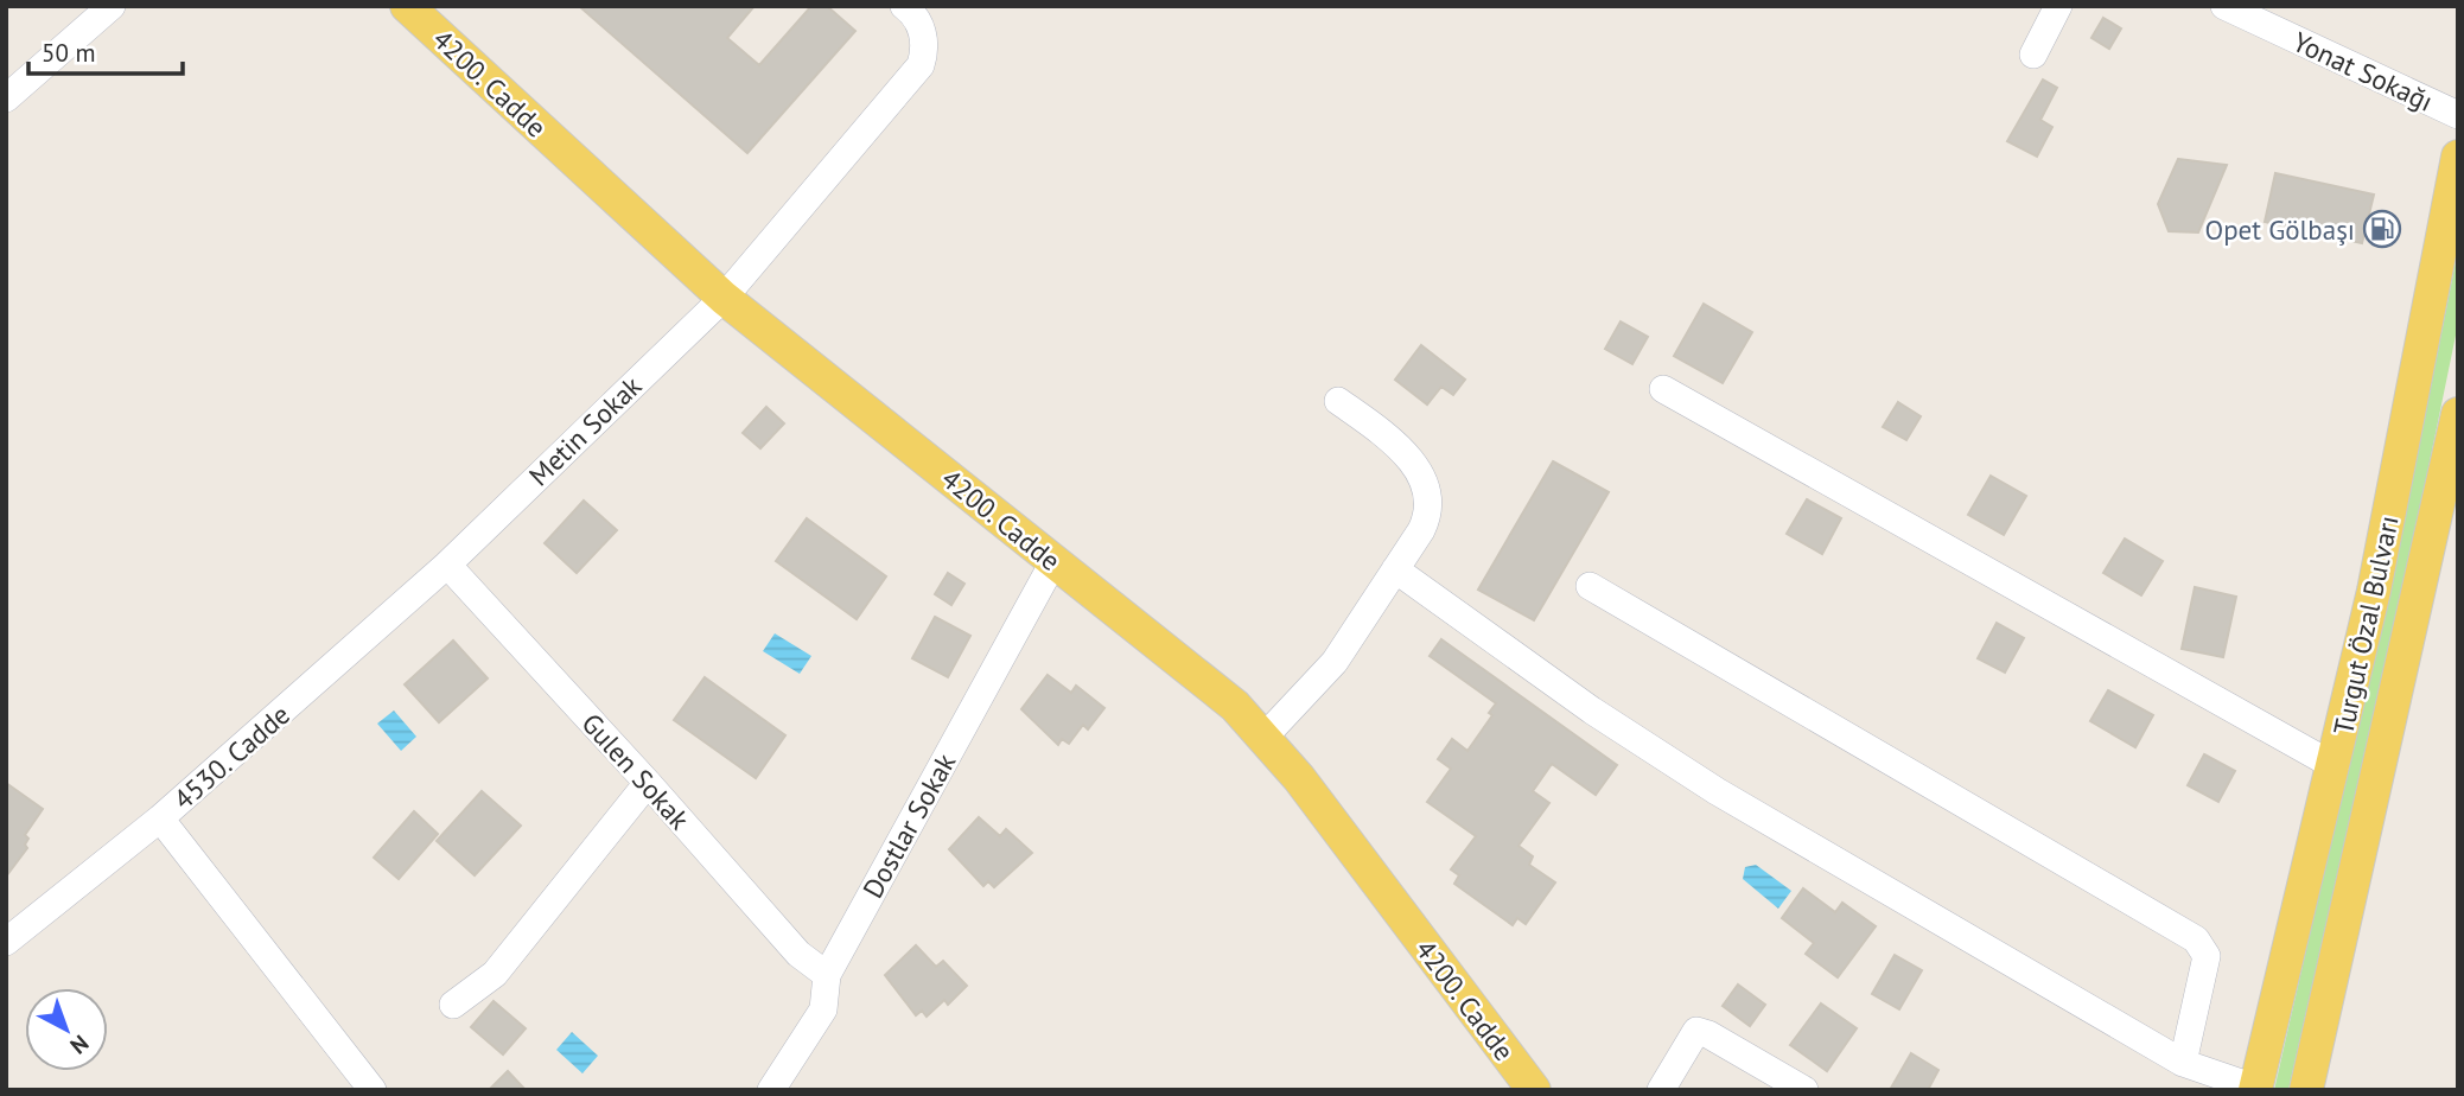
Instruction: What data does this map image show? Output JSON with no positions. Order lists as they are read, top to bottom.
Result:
{
  "streets": {
    "main road": ["4200. Cadde", "Turgut Özal Bulvarı"],
    "street": [
      "Yonat Sokağı",
      "Metin Sokak",
      "4530. Cadde",
      "Gulen Sokak",
      "Dostlar Sokak"
    ]
  },
  "crossings": [
    ["4200. Cadde", "Metin Sokak"],
    ["4200. Cadde", "Dostlar Sokak"],
    ["Metin Sokak", "4530. Cadde"],
    ["Metin Sokak", "Gulen Sokak"],
    ["4530. Cadde", "Gulen Sokak"],
    ["Gulen Sokak", "Dostlar Sokak"]
  ],
  "places": {
    "fuel station": ["Opet Gölbaşı"]
  },
  "scale_bar": "50 m",
  "north": "bottom right"
}
